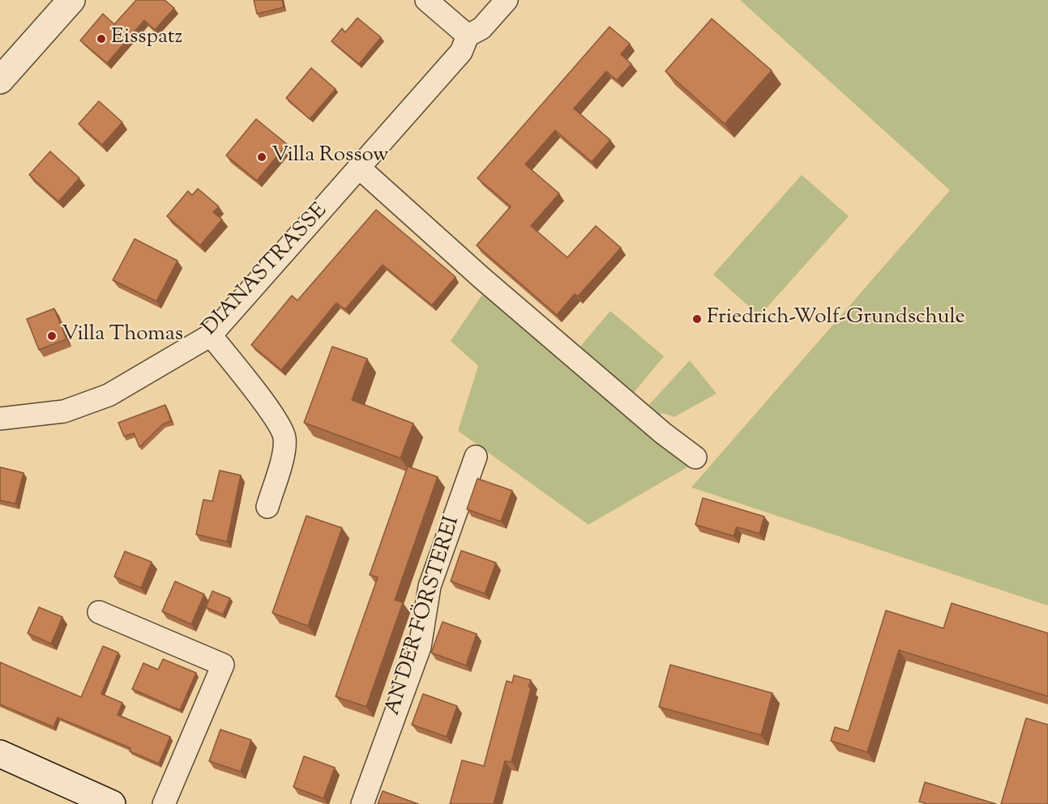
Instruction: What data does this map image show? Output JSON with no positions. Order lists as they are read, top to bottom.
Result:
{
  "streets": {
    "street": ["DIANASTRASSE", "AN DER FÖRSTEREI"]
  },
  "places": [
    "Eisspatz",
    "Villa Rossow",
    "Friedrich-Wolf-Grundschule",
    "Villa Thomas"
  ]
}
